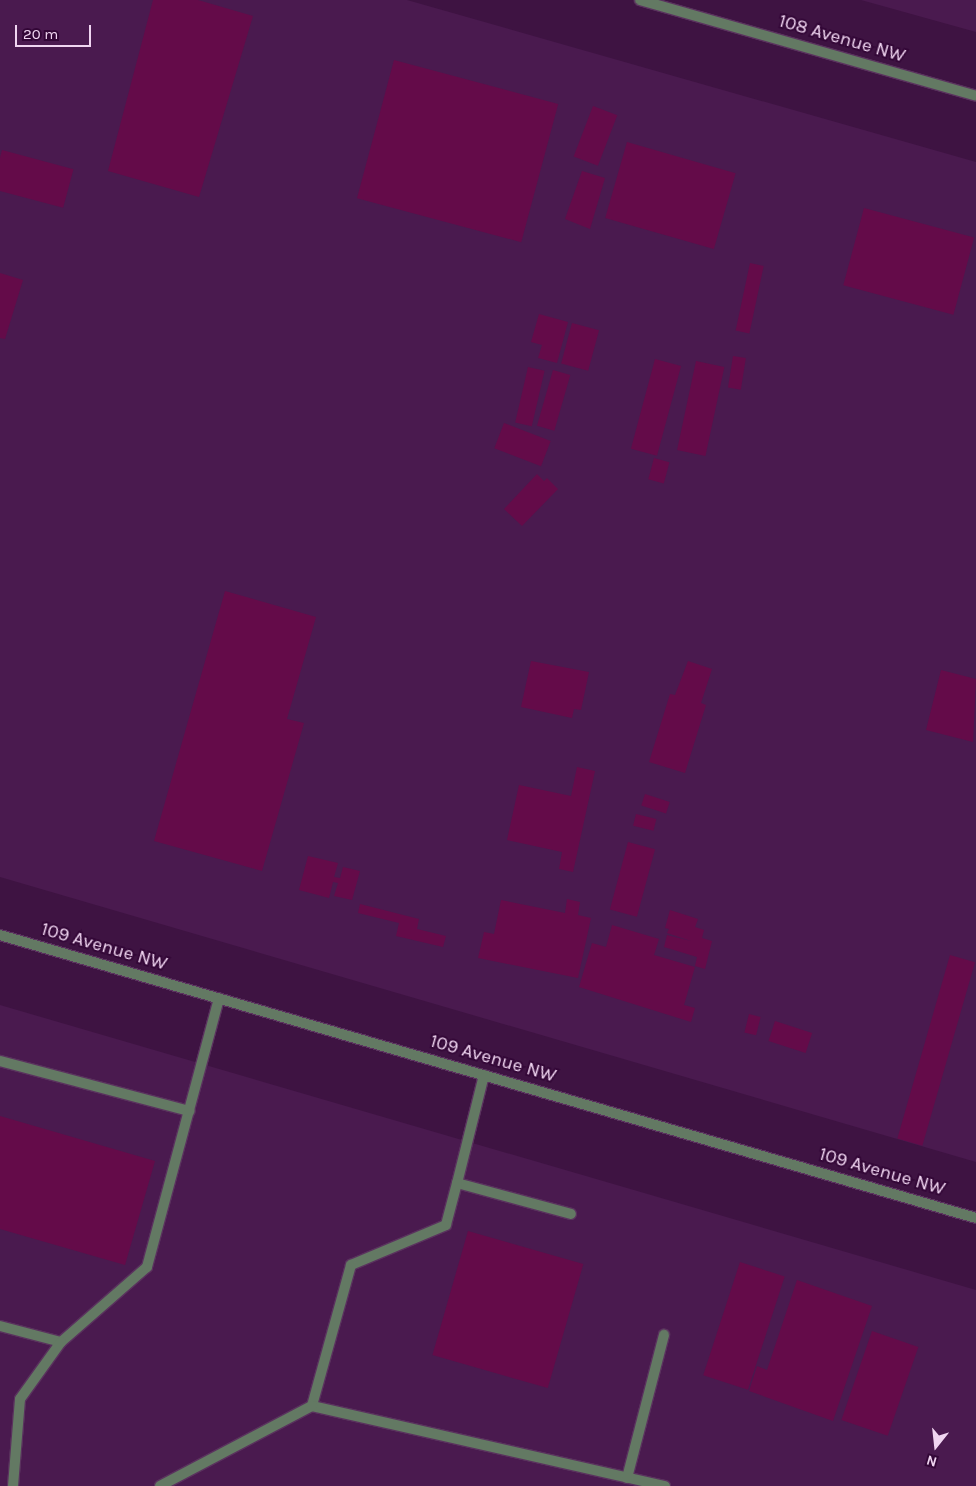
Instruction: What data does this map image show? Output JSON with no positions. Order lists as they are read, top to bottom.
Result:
{
  "streets": {
    "street": ["108 Avenue NW", "109 Avenue NW"]
  },
  "scale_bar": "20 m",
  "north": "bottom"
}
